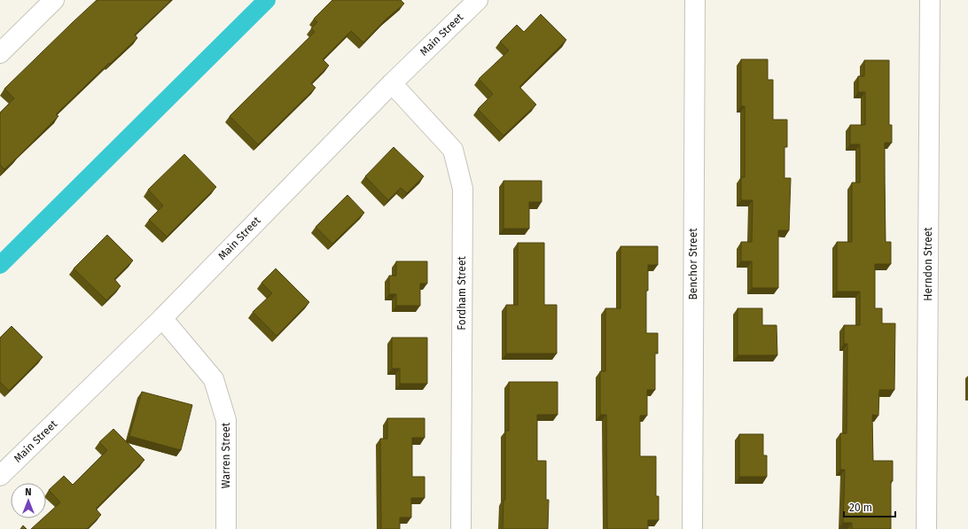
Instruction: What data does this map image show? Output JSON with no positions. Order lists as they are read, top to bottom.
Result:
{
  "streets": {
    "street": [
      "Main Street",
      "Benchor Street",
      "Herndon Street",
      "Fordham Street",
      "Warren Street"
    ]
  },
  "crossings": [
    ["Main Street", "Fordham Street"],
    ["Main Street", "Warren Street"]
  ],
  "scale_bar": "20 m",
  "north": "top"
}
